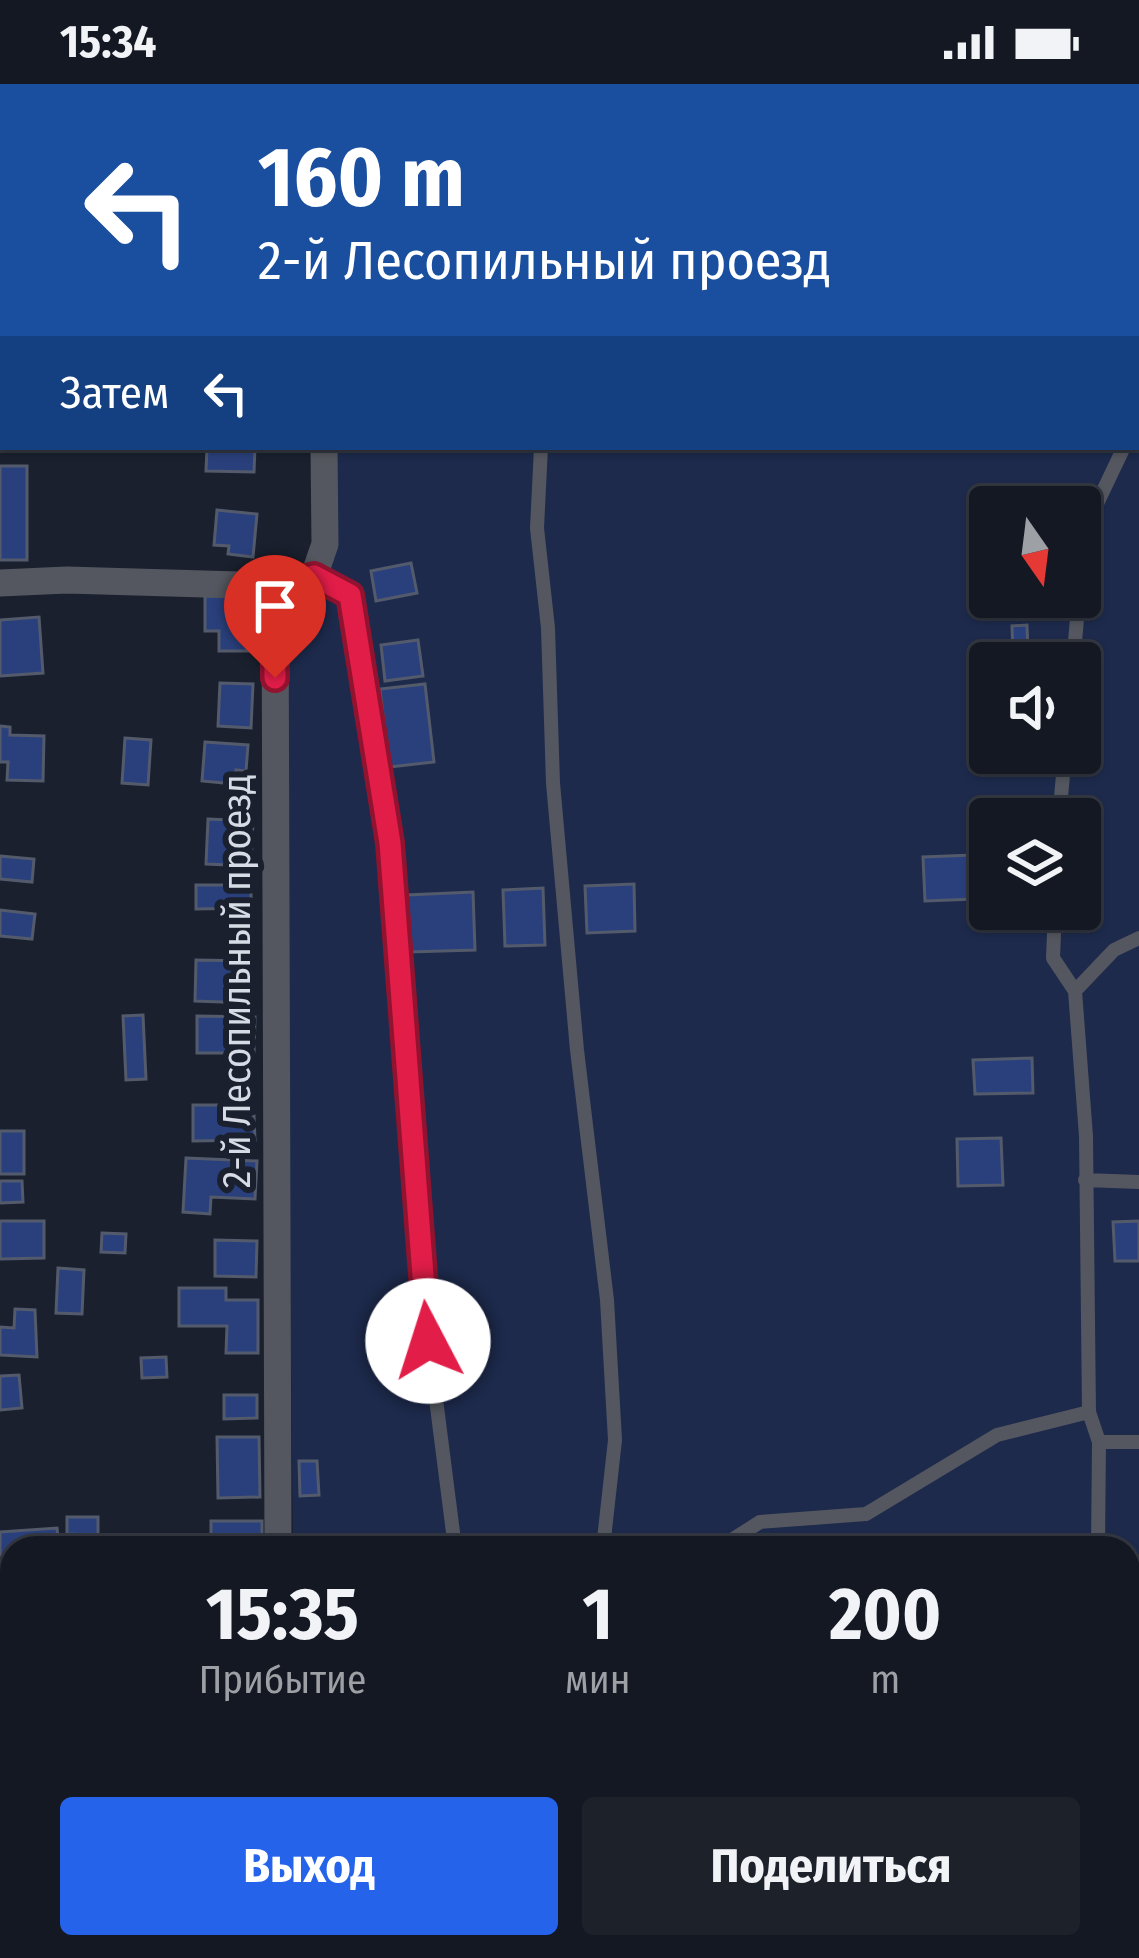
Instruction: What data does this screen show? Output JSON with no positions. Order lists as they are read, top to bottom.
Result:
{
  "streets": {
    "street": ["2-й Лесопильный проезд"]
  },
  "north": "bottom",
  "page": {
    "status": "15:34",
    "turn": ["160 m", "2-й Лесопильный проезд"],
    "then": "Затем",
    "eta": [
      "15:35",
      "Прибытие",
      "1",
      "мин",
      "200",
      "m"
    ],
    "buttons": ["Выход", "Поделиться"]
  }
}
